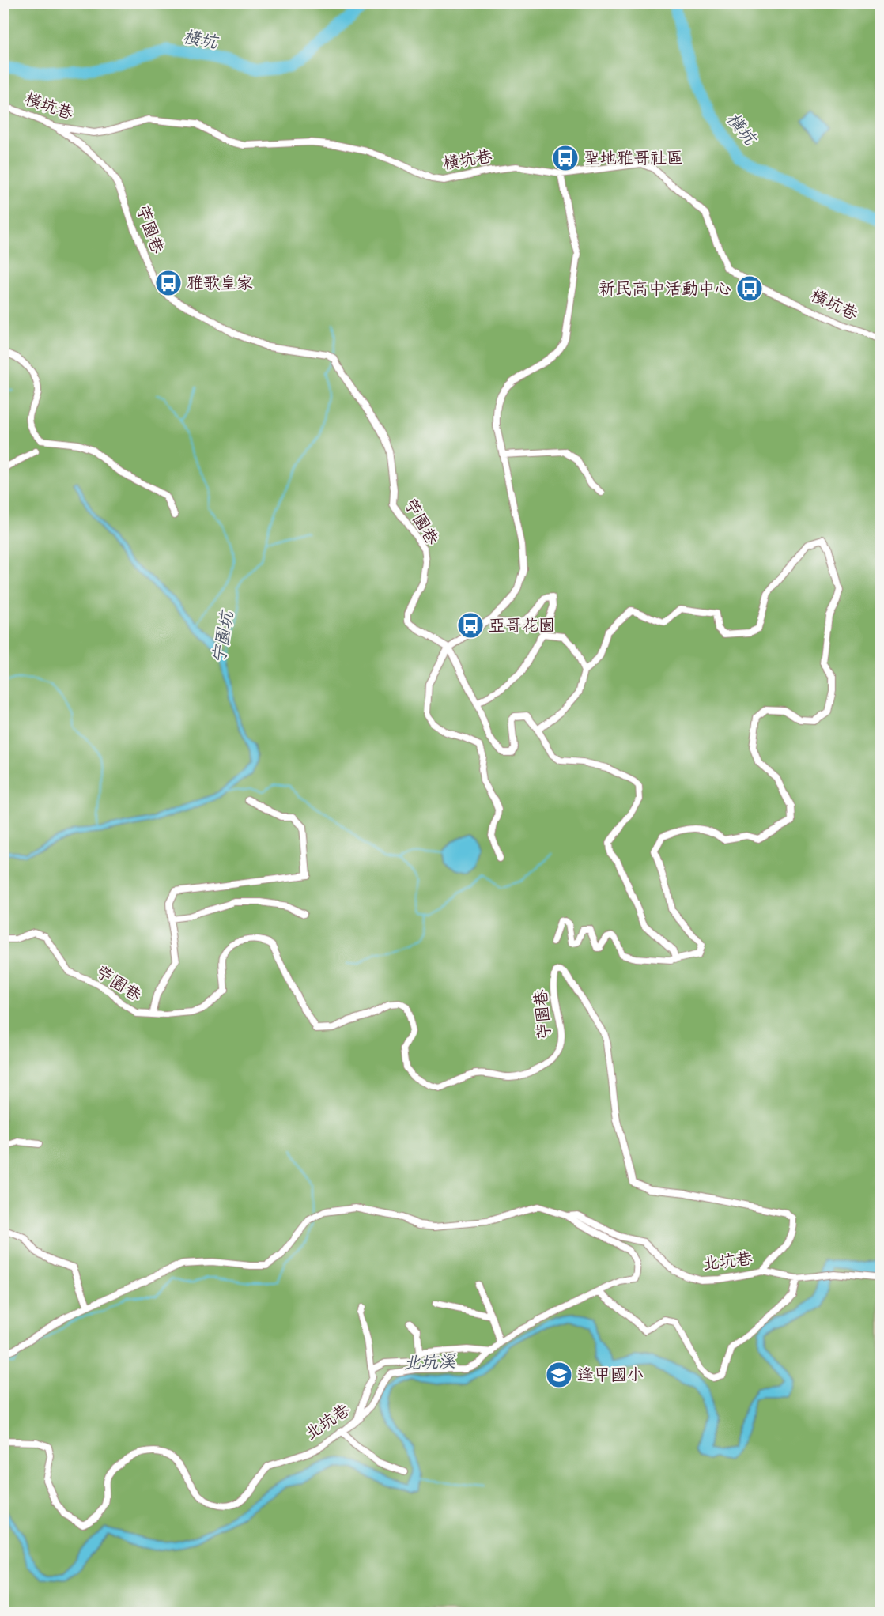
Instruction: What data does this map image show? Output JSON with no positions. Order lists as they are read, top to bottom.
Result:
{
  "streets": {
    "street": ["橫坑巷", "苧園巷", "北坑巷"]
  },
  "crossings": [
    ["橫坑巷", "苧園巷"],
    ["苧園巷", "北坑巷"]
  ],
  "water": ["橫坑", "宁園坑", "北坑溪"],
  "places": {
    "bus stop": [
      "聖地雅哥社區",
      "雅歌皇家",
      "新民高中活動中心",
      "亞哥花園"
    ],
    "school or university": ["逢甲國小"]
  }
}
